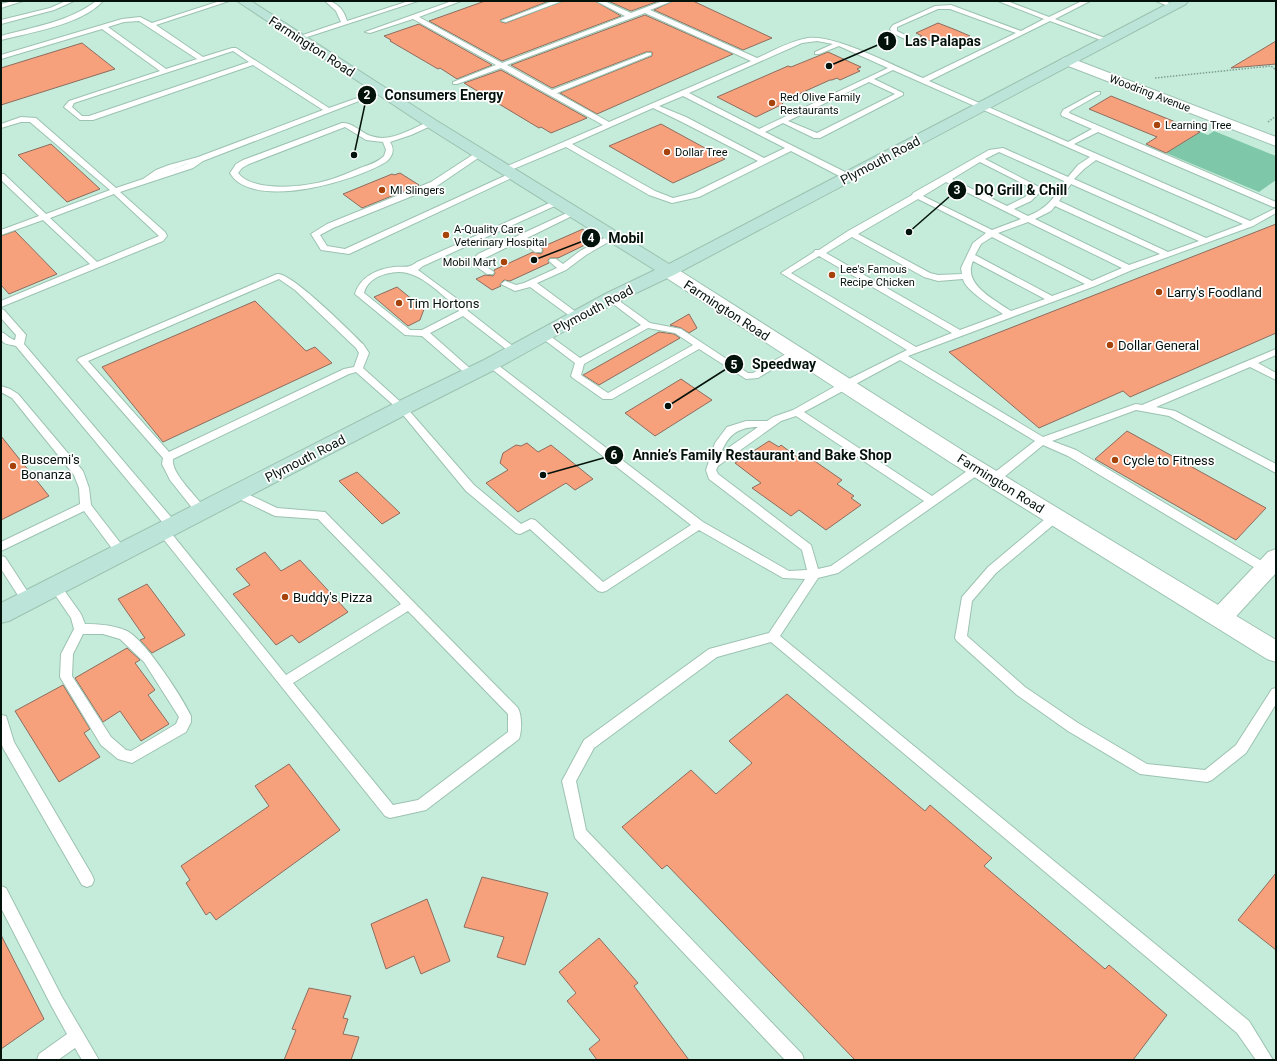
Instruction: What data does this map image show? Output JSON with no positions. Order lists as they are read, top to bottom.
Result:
{
  "streets": {
    "main road": ["Farmington Road", "Plymouth Road"],
    "street": ["Woodring Avenue"]
  },
  "crossings": [
    ["Farmington Road", "Plymouth Road"],
    ["Woodring Avenue", "Plymouth Road"]
  ],
  "places": [
    "Las Palapas",
    "Red Olive Family Restaurants",
    "Learning Tree",
    "Dollar Tree",
    "Consumers Energy",
    "MI Slingers",
    "DQ Grill & Chill",
    "A-Quality Care Veterinary Hospital",
    "Mobil",
    "Mobil Mart",
    "Lee's Famous Recipe Chicken",
    "Larry's Foodland",
    "Tim Hortons",
    "Dollar General",
    "Speedway",
    "Cycle to Fitness",
    "Buscemi's Bonanza",
    "Annie’s Family Restaurant and Bake Shop",
    "Buddy's Pizza"
  ]
}
